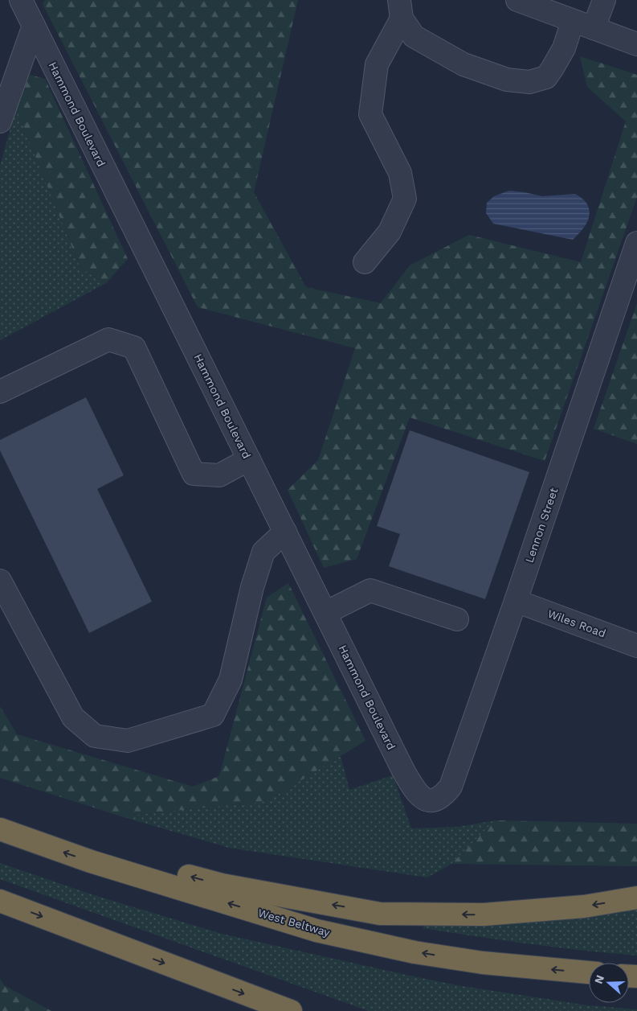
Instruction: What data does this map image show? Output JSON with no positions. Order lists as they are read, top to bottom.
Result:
{
  "streets": {
    "highway": ["West Beltway"],
    "street": ["Hammond Boulevard", "Lennon Street", "Wiles Road"]
  },
  "crossings": [
    ["Hammond Boulevard", "Lennon Street"],
    ["Lennon Street", "Wiles Road"]
  ],
  "north": "left"
}
